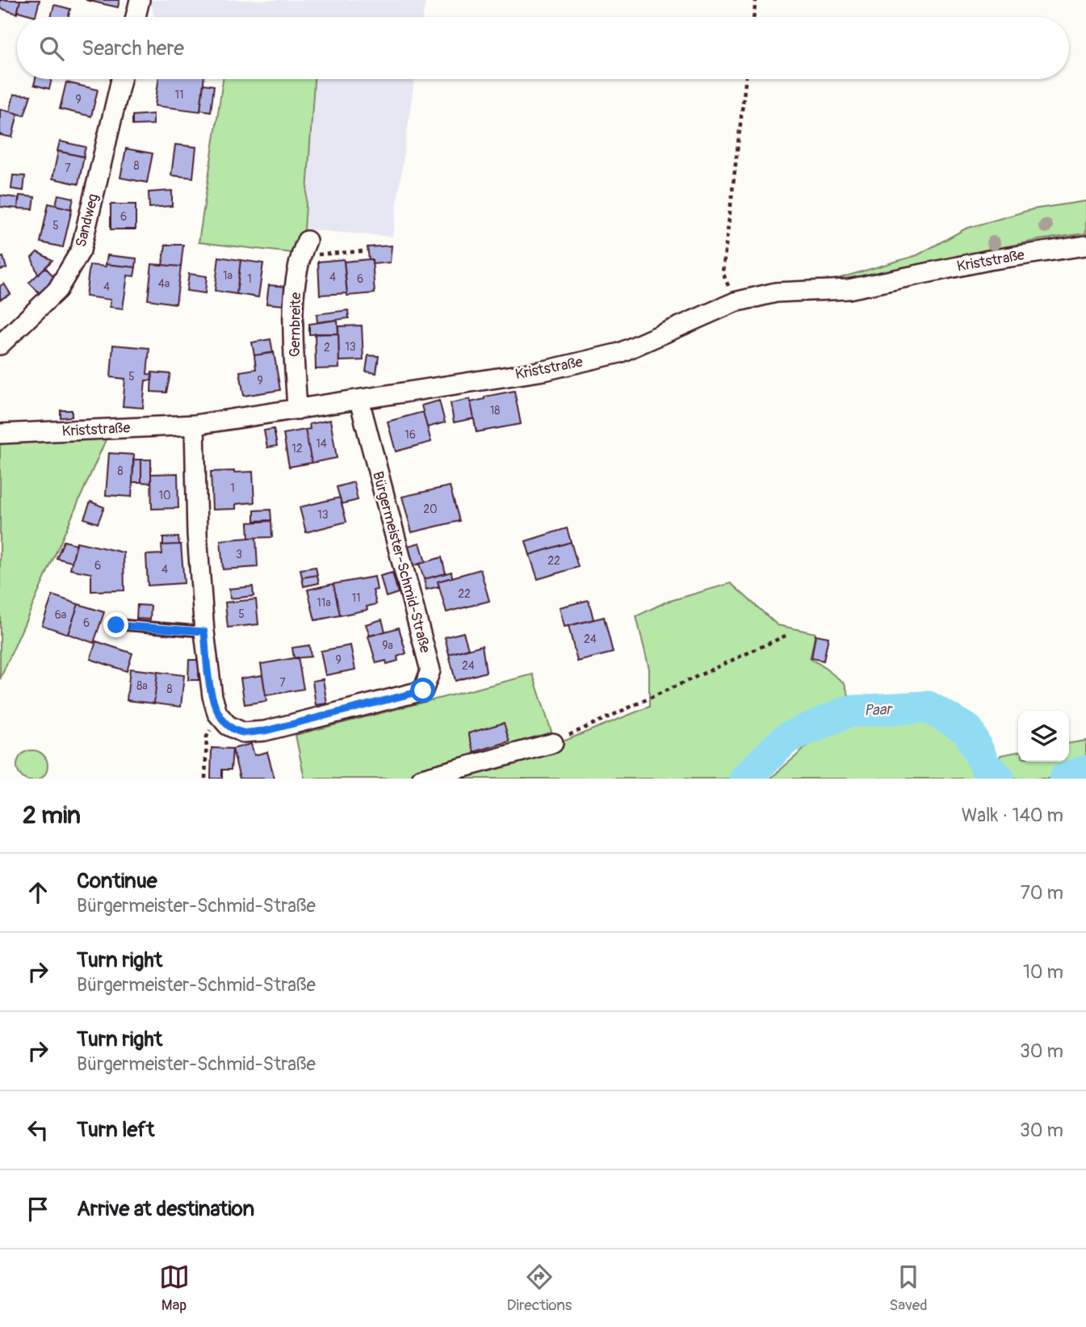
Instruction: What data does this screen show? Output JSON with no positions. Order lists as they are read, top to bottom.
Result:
{
  "streets": {
    "street": [
      "Sandweg",
      "Kriststraße",
      "Gernbreite",
      "Bürgermeister-Schmid-Straße"
    ]
  },
  "crossings": [
    ["Kriststraße", "Gernbreite"],
    ["Kriststraße", "Bürgermeister-Schmid-Straße"]
  ],
  "water": ["Paar"],
  "house_numbers": [
    "11",
    "9",
    "8",
    "7",
    "6",
    "5",
    "1a",
    "4",
    "1",
    "6",
    "4a",
    "4",
    "13",
    "2",
    "5",
    "9",
    "18",
    "16",
    "14",
    "12",
    "8",
    "1",
    "10",
    "20",
    "13",
    "3",
    "22",
    "6",
    "4",
    "22",
    "11",
    "11a",
    "5",
    "6a",
    "6",
    "24",
    "9a",
    "9",
    "24",
    "7",
    "8a",
    "8"
  ],
  "page": {
    "search": "Search here",
    "heading": ["2 min", "Walk · 140 m"],
    "list": [
      ["Continue", "Bürgermeister-Schmid-Straße", "70 m"],
      ["Turn right", "Bürgermeister-Schmid-Straße", "10 m"],
      ["Turn right", "Bürgermeister-Schmid-Straße", "30 m"],
      ["Turn left", "30 m"],
      "Arrive at destination"
    ],
    "nav": ["Map", "Directions", "Saved"]
  }
}
